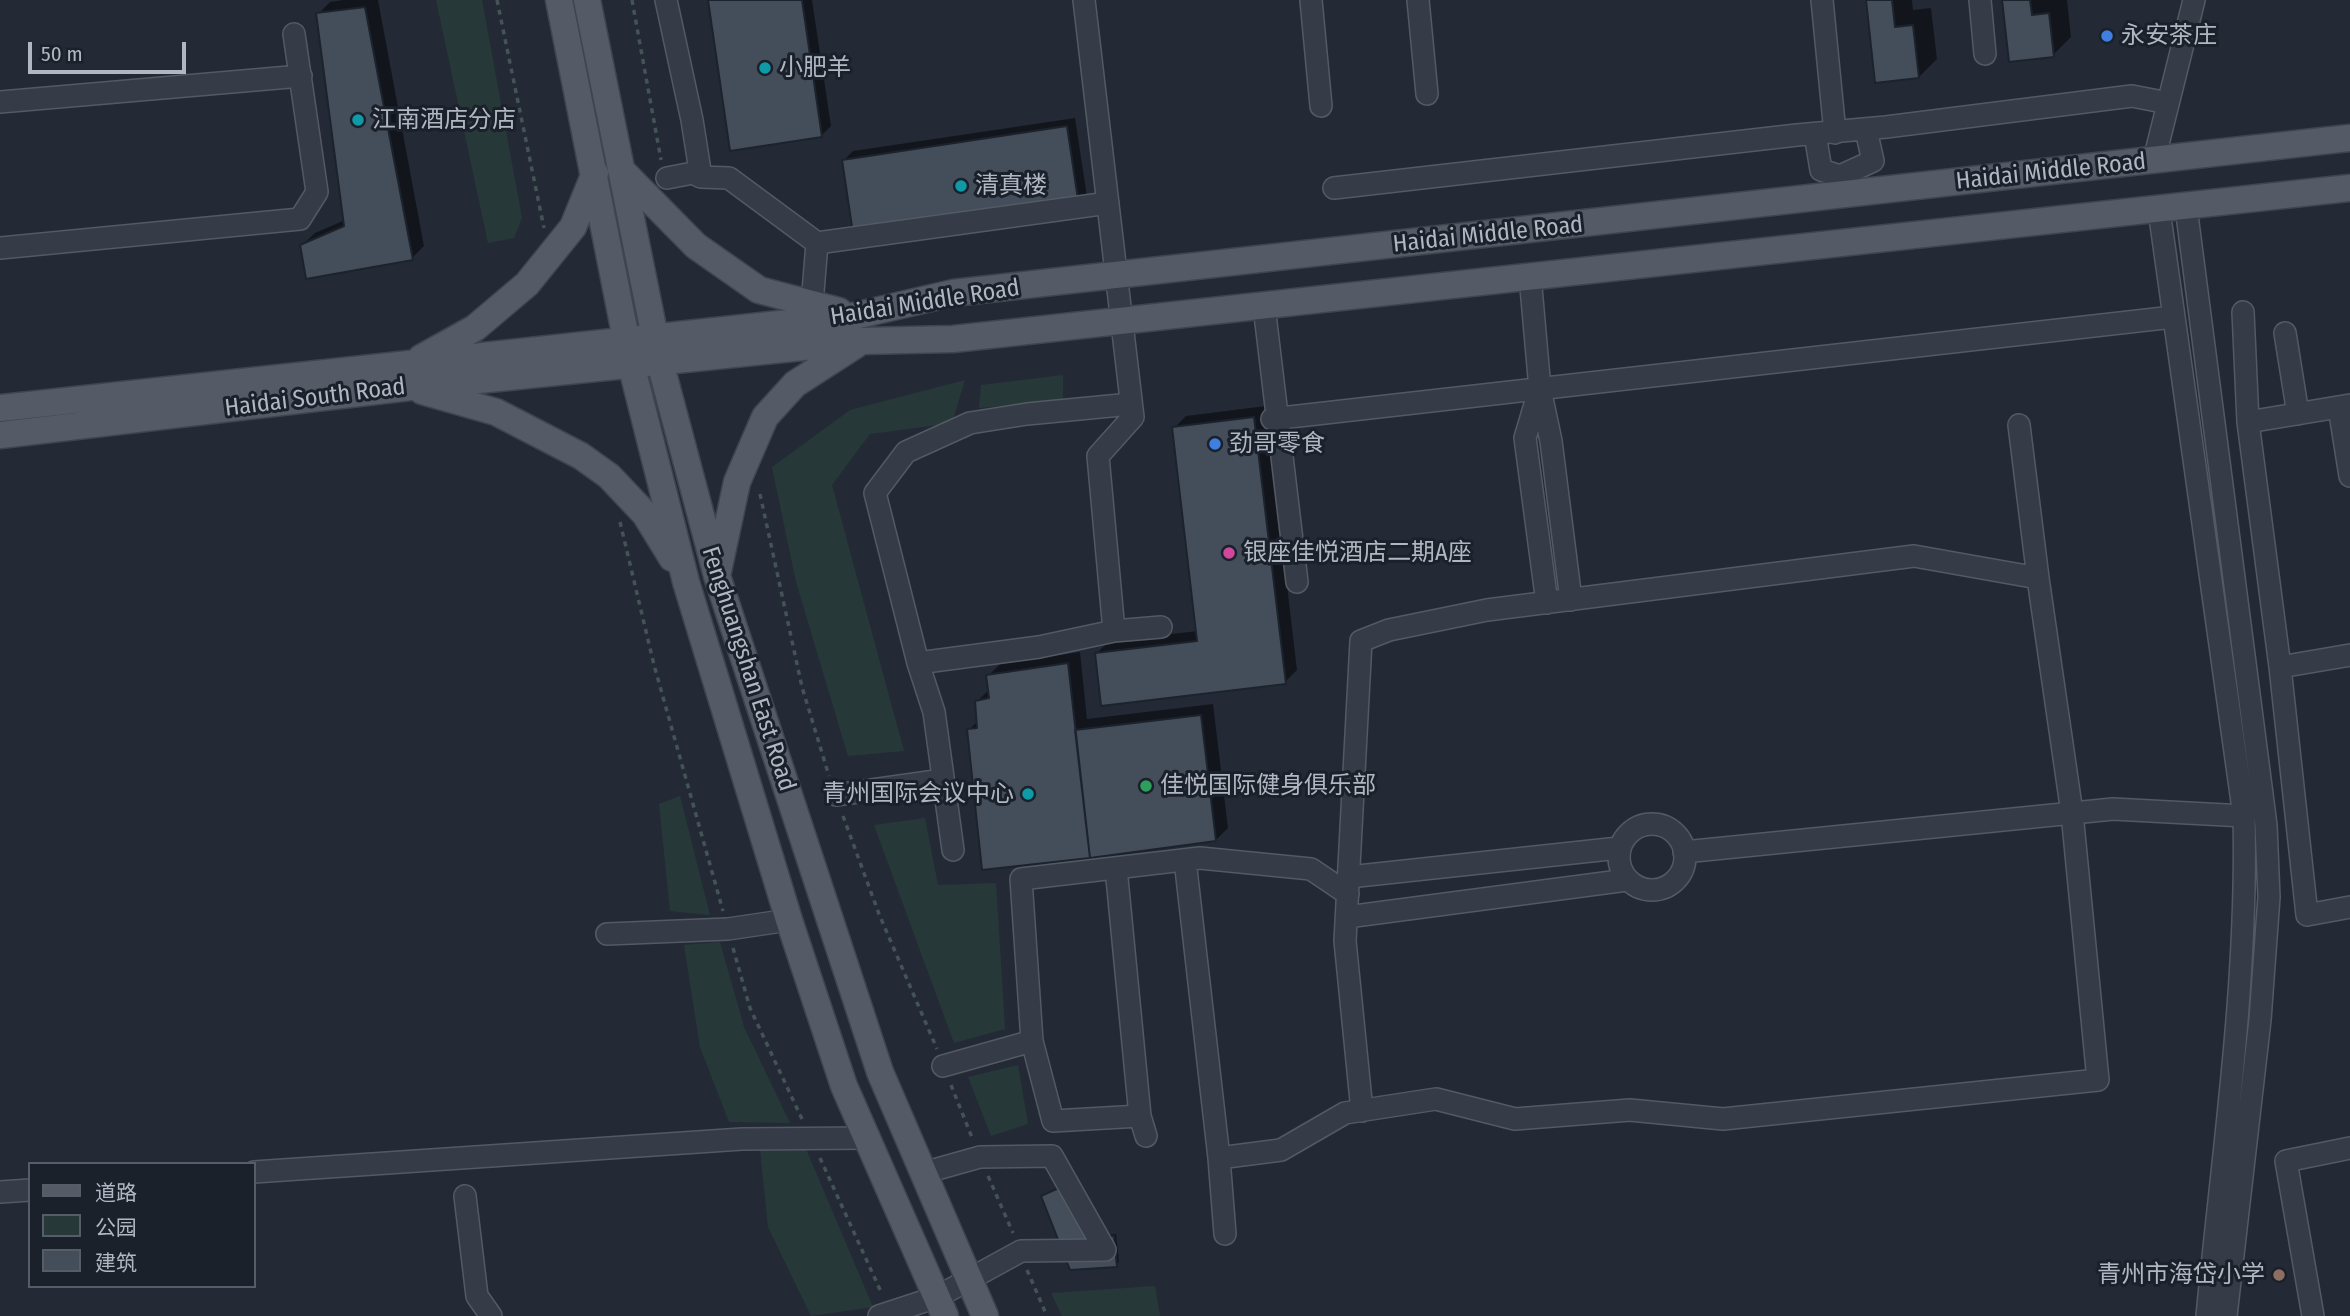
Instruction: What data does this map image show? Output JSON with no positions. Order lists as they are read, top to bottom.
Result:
{
  "streets": {
    "main road": ["Haidai Middle Road", "Haidai South Road", "Fenghuangshan East Road"]
  },
  "crossings": [
    ["Haidai Middle Road", "Haidai South Road"],
    ["Haidai Middle Road", "Fenghuangshan East Road"],
    ["Haidai South Road", "Fenghuangshan East Road"]
  ],
  "places": [
    "永安茶庄",
    "小肥羊",
    "江南酒店分店",
    "清真楼",
    "劲哥零食",
    "银座佳悦酒店二期A座",
    "佳悦国际健身俱乐部",
    "青州国际会议中心",
    "青州市海岱小学"
  ],
  "legend": ["道路", "公园", "建筑"],
  "scale_bar": "50 m"
}
